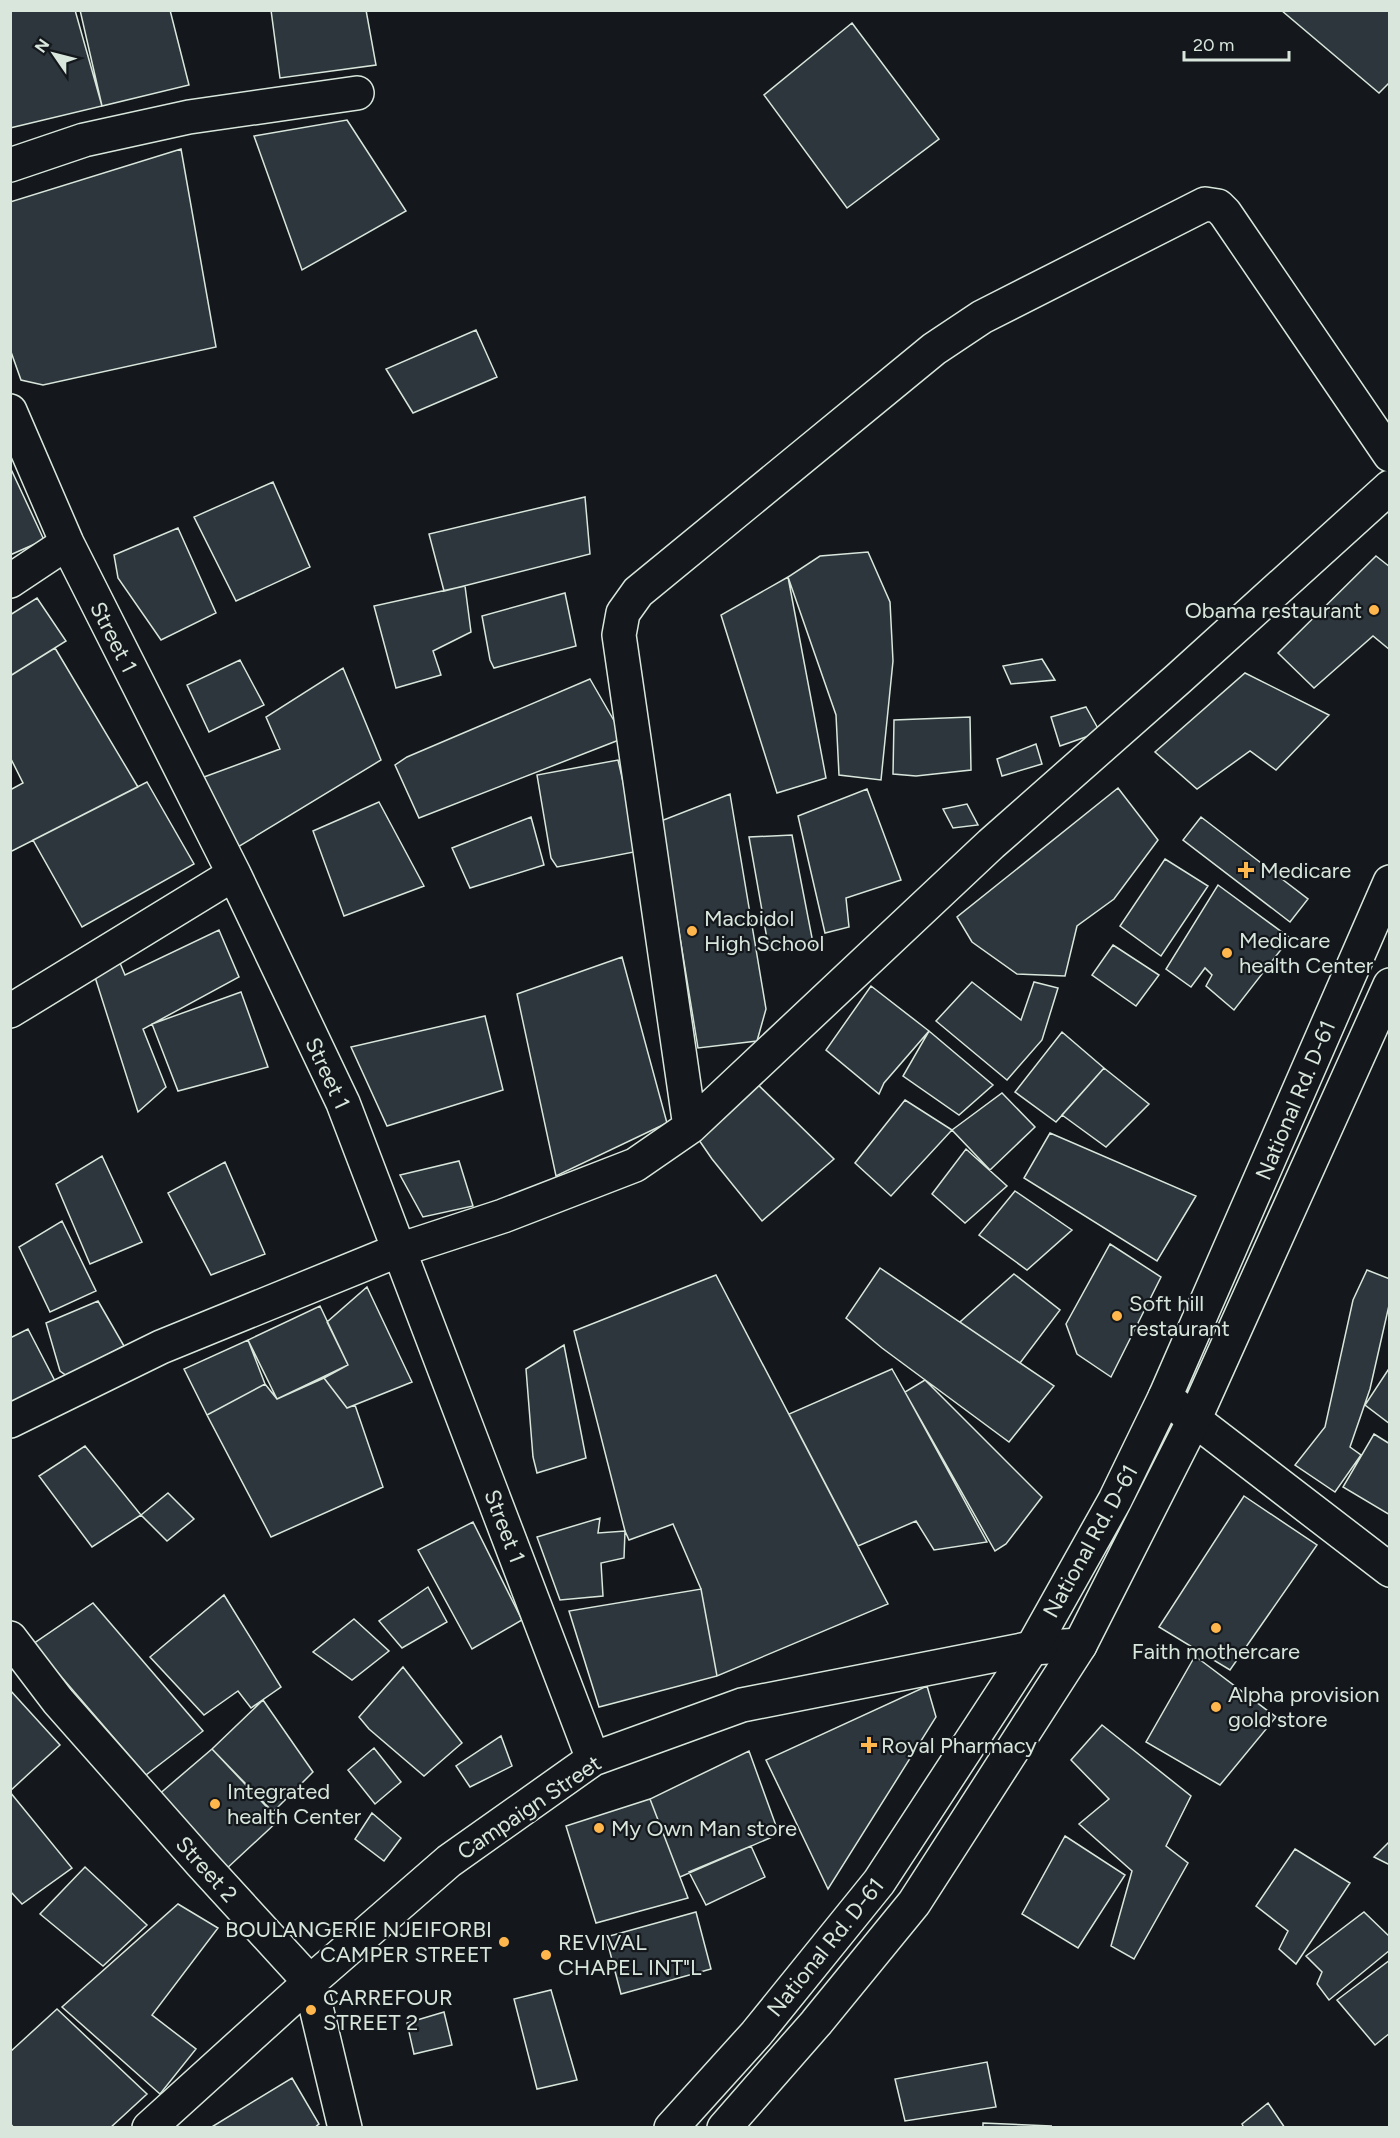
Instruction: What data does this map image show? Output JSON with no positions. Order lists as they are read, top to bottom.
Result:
{
  "streets": {
    "main road": [
      "Street 1",
      "National Rd. D-61",
      "Campaign Street",
      "Street 2"
    ]
  },
  "crossings": [
    ["Street 1", "Campaign Street"],
    ["National Rd. D-61", "Campaign Street"],
    ["Campaign Street", "Street 2"]
  ],
  "places": {
    "other": [
      "Obama restaurant",
      "Macbidol High School",
      "Medicare health Center",
      "Soft hill restaurant",
      "Faith mothercare",
      "Alpha provision gold store",
      "Integrated health Center",
      "My Own Man store",
      "BOULANGERIE NJEIFORBI CAMPER STREET",
      "REVIVAL CHAPEL INT\"L",
      "CARREFOUR STREET 2"
    ],
    "health": ["Medicare", "Royal Pharmacy"]
  },
  "scale_bar": "20 m",
  "north": "top left"
}
